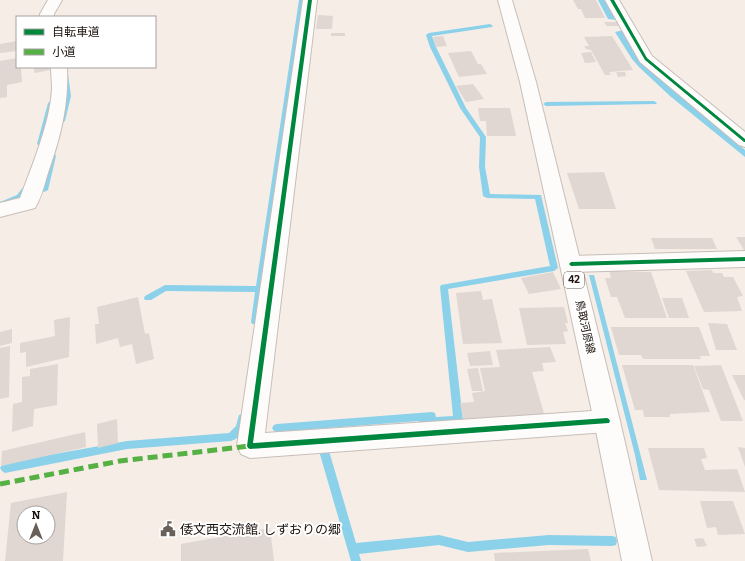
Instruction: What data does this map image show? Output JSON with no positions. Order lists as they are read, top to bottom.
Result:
{
  "streets": {
    "street": ["42", "鳥取河原線"]
  },
  "places": {
    "public building": ["倭文西交流館. しずおりの郷"]
  },
  "legend": ["自転車道", "小道"],
  "north": "top"
}
